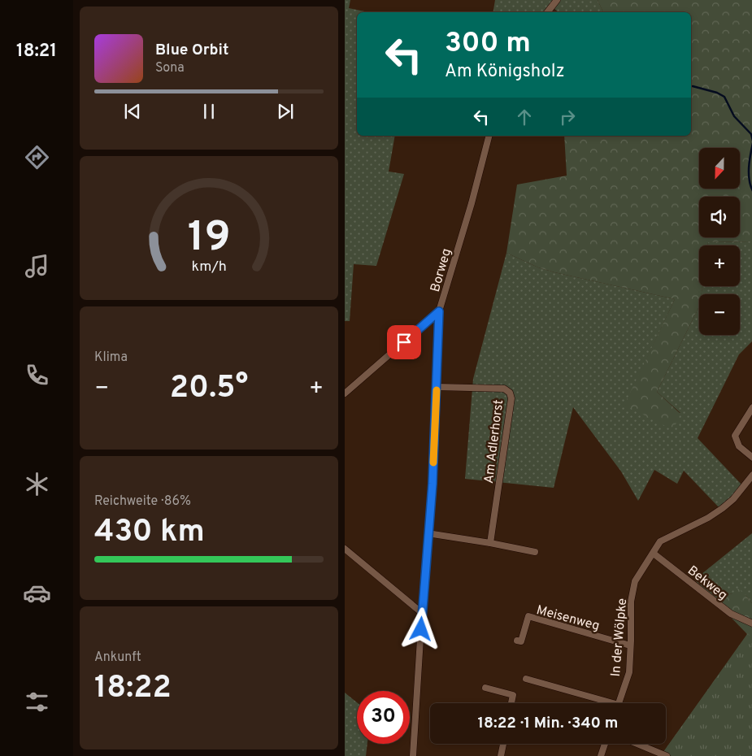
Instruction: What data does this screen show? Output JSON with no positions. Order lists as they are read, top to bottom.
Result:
{
  "streets": {
    "street": [
      "Borweg",
      "Am Adlerhorst",
      "Bekweg",
      "Meisenweg",
      "In der Wölpke"
    ]
  },
  "crossings": [
    ["Borweg", "Am Adlerhorst"],
    ["Bekweg", "In der Wölpke"],
    ["Meisenweg", "In der Wölpke"]
  ],
  "north": "bottom",
  "page": {
    "tabs": "18:21",
    "turn": ["300 m", "Am Königsholz"],
    "song": ["Blue Orbit", "Sona"],
    "map_buttons": ["+", "−"],
    "tile": [
      "Klima",
      ["Reichweite · 86%", "430 km"],
      ["Ankunft", "18:22"]
    ],
    "heat": ["−", "20.5°", "+"],
    "limit": "30",
    "trip": "18:22 · 1 Min. · 340 m",
    "gauge": ["19", "km/h"]
  }
}
